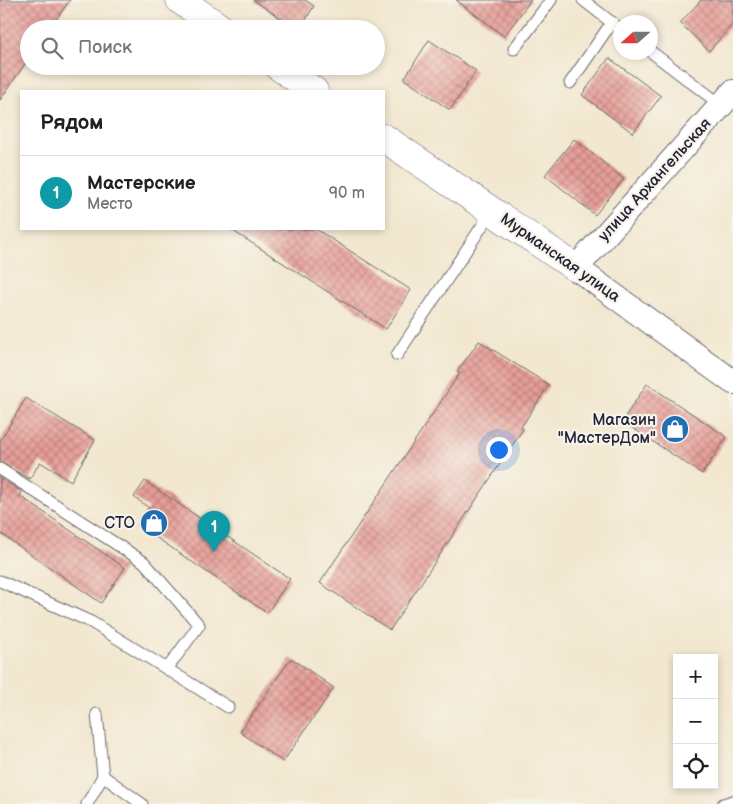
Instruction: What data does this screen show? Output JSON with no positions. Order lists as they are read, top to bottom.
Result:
{
  "streets": {
    "street": ["улица Архангельская", "Мурманская улица"]
  },
  "crossings": [
    ["улица Архангельская", "Мурманская улица"]
  ],
  "places": {
    "shop": ["Магазин \"МастерДом\"", "СТО"]
  },
  "north": "left",
  "page": {
    "search": "Поиск",
    "heading": "Рядом",
    "list": [
      {
        "mark": "1",
        "name": "Мастерские",
        "note": "Место",
        "value": "90 m"
      }
    ],
    "pins": "1",
    "map_buttons": ["+", "−"]
  }
}
